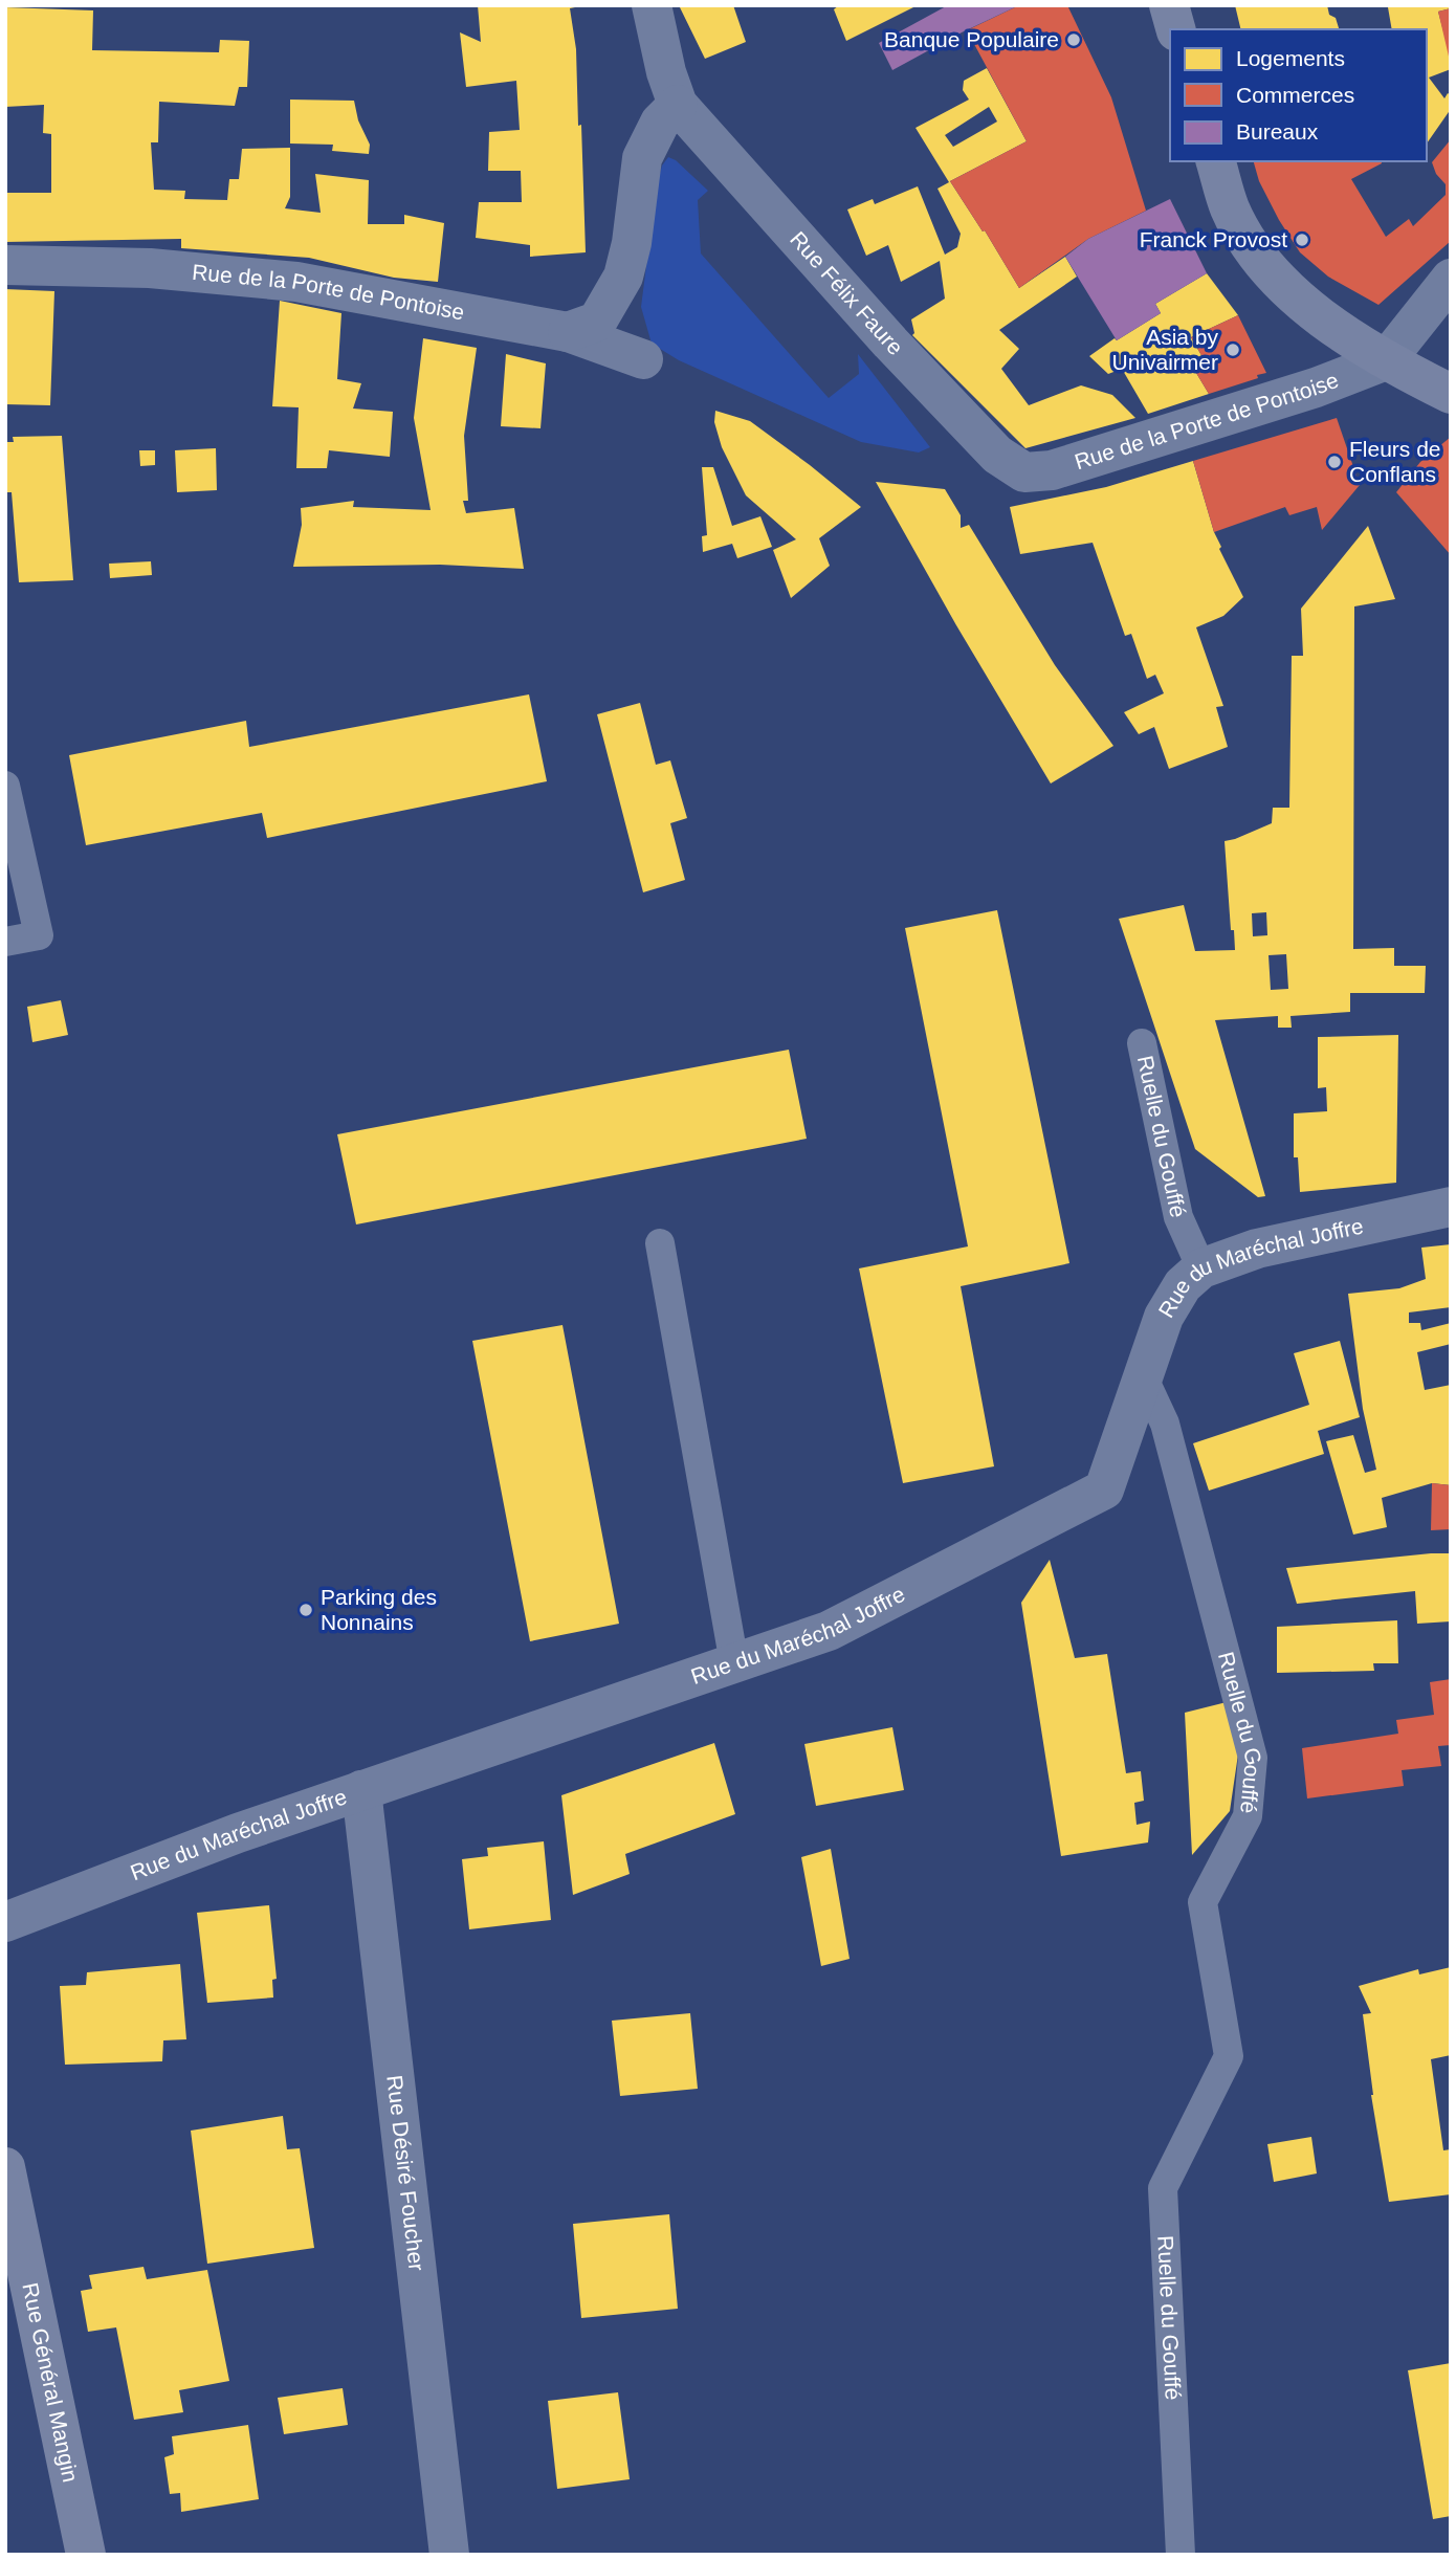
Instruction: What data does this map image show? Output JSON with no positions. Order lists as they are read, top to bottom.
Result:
{
  "streets": {
    "main road": ["Rue Général Mangin"],
    "street": [
      "Rue de la Porte de Pontoise",
      "Rue Félix Faure",
      "Rue du Maréchal Joffre",
      "Rue Désiré Foucher"
    ],
    "lane": ["Ruelle du Gouffé"]
  },
  "crossings": [
    ["Rue de la Porte de Pontoise", "Rue Félix Faure"],
    ["Ruelle du Gouffé", "Rue du Maréchal Joffre"],
    ["Rue du Maréchal Joffre", "Rue Désiré Foucher"]
  ],
  "places": [
    "Banque Populaire",
    "Franck Provost",
    "Asia by Univairmer",
    "Fleurs de Conflans",
    "Parking des Nonnains"
  ],
  "legend": ["Logements", "Commerces", "Bureaux"]
}
